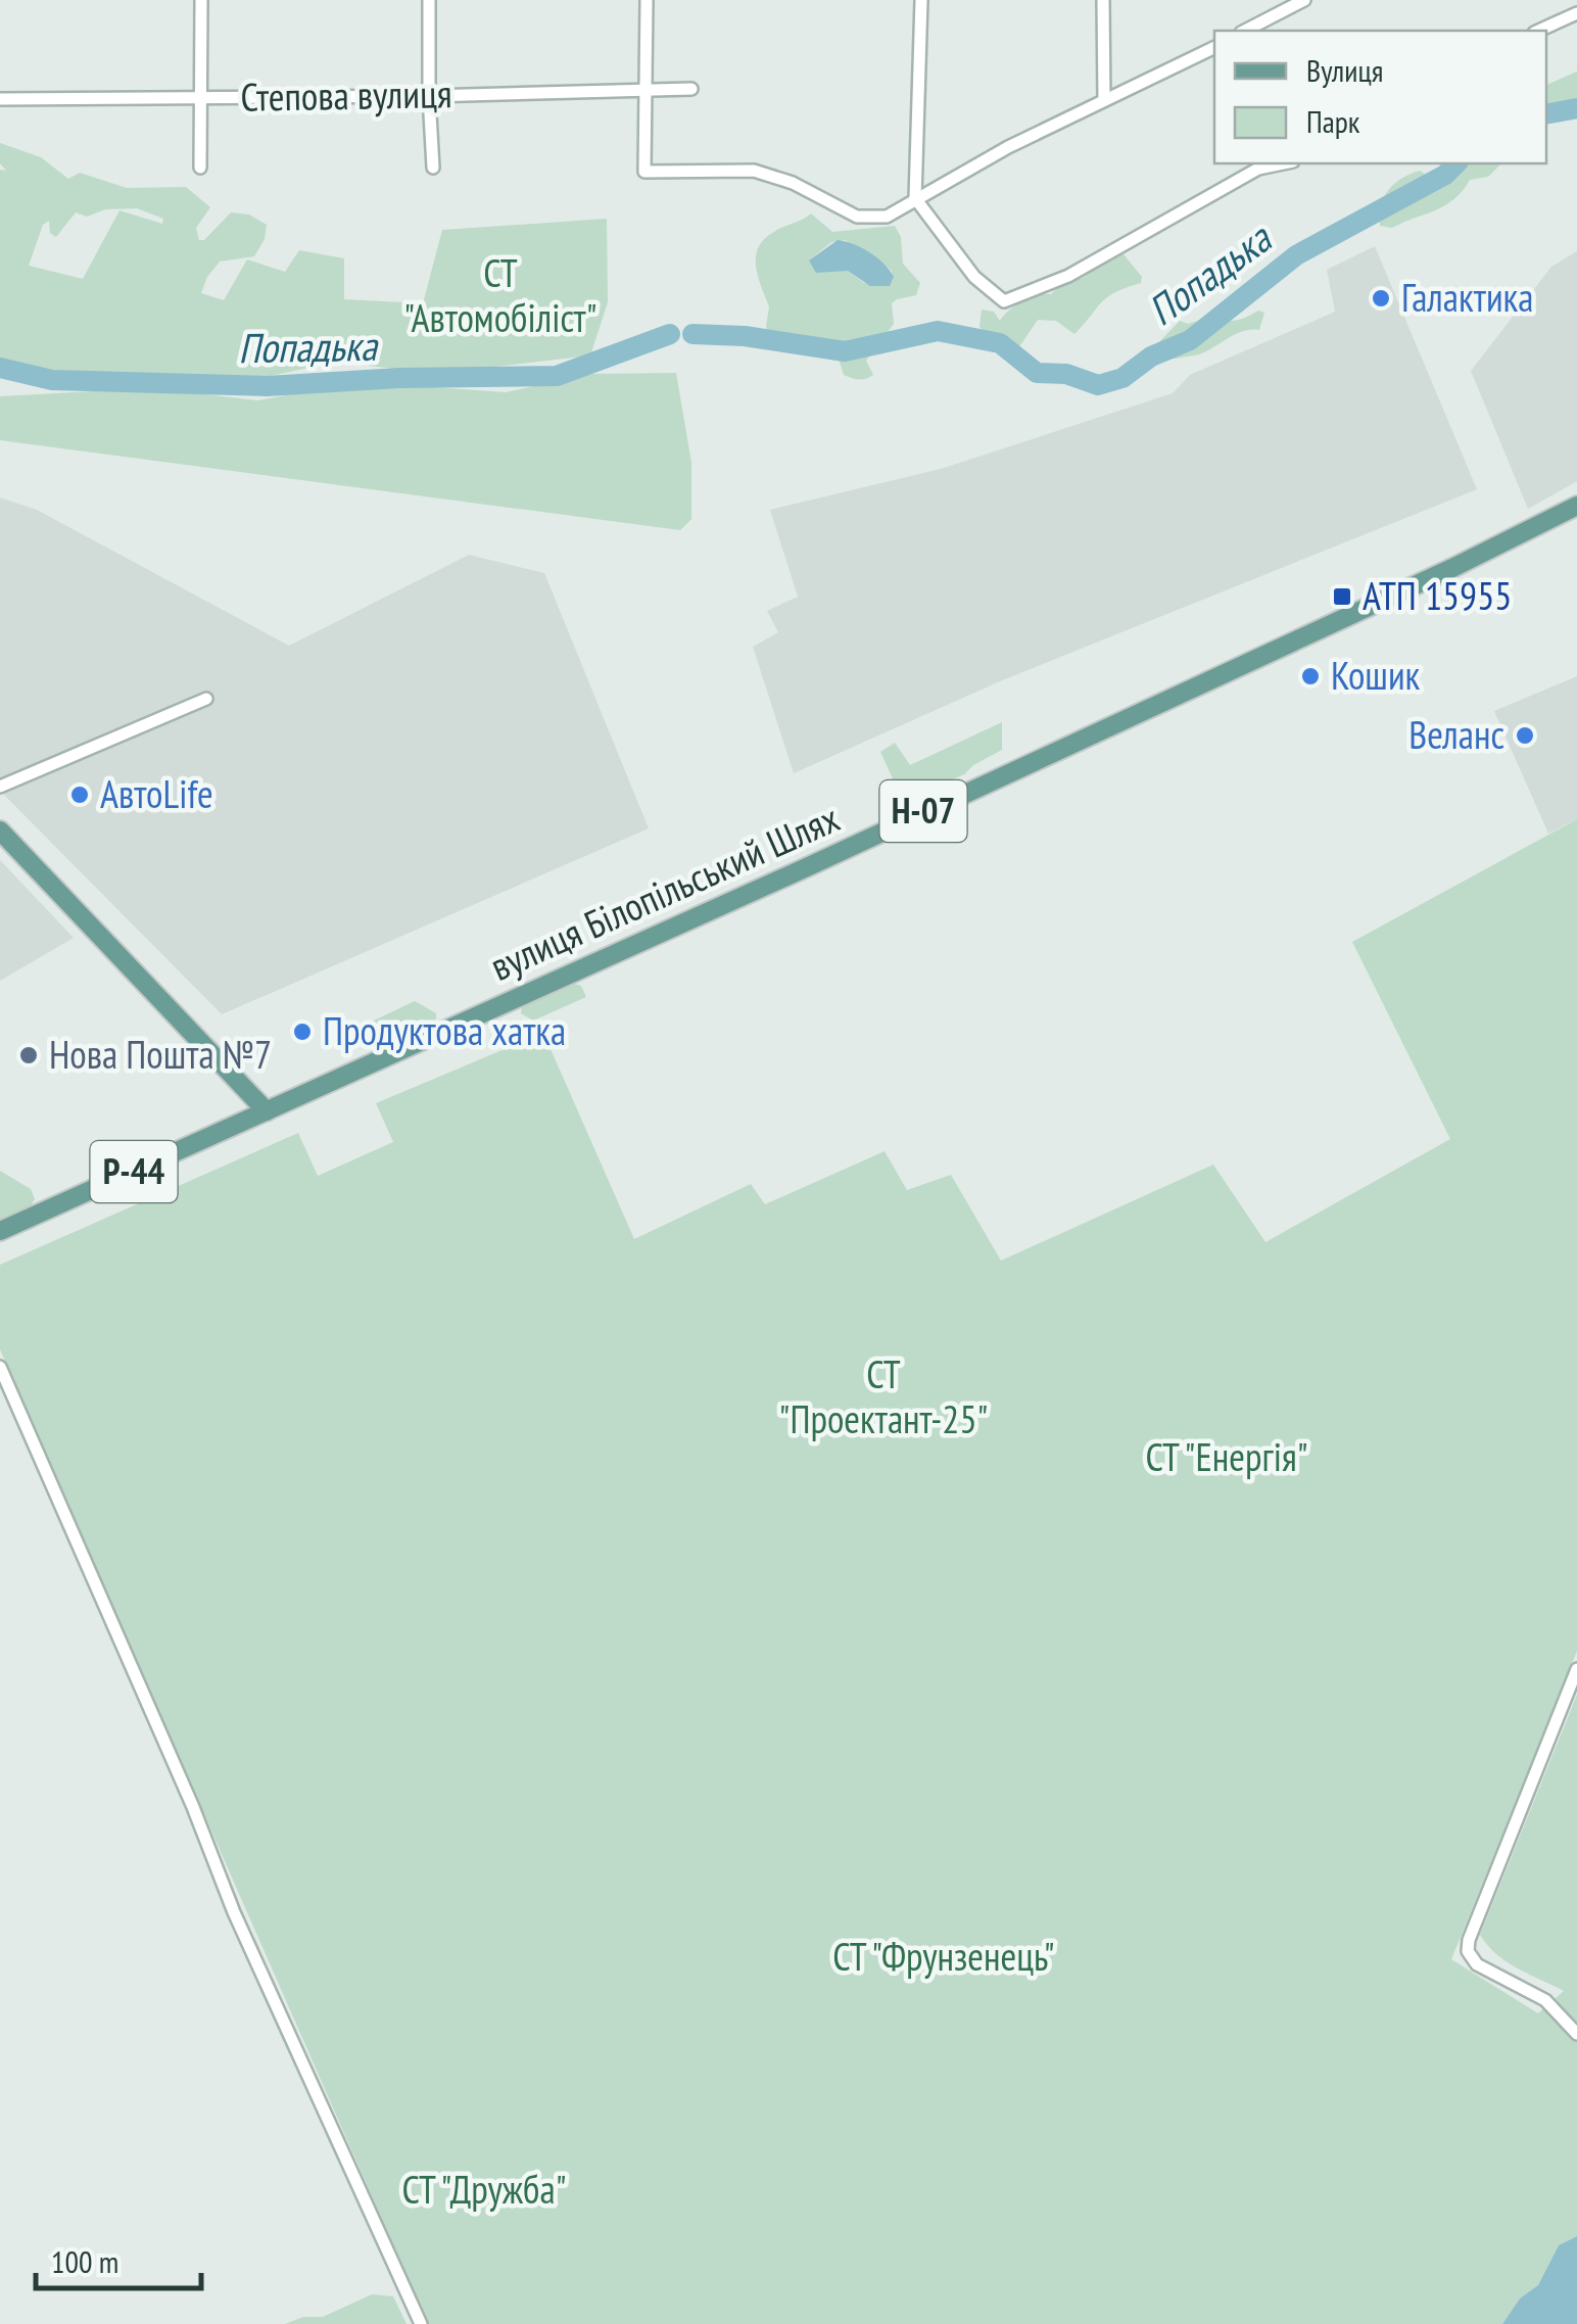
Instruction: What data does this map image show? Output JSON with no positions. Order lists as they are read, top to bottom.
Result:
{
  "streets": {
    "main road": ["Н-07", "вулиця Білопільський Шлях", "Р-44"],
    "street": ["Степова вулиця"]
  },
  "water": ["Попадька"],
  "parks": [
    "СТ \"Автомобіліст\"",
    "СТ \"Проектант-25\"",
    "СТ \"Енергія\"",
    "СТ \"Фрунзенець\"",
    "СТ \"Дружба\""
  ],
  "places": {
    "other": [
      "Галактика",
      "Кошик",
      "Веланс",
      "АвтоLife",
      "Продуктова хатка",
      "Нова Пошта №7"
    ],
    "transit": ["АТП 15955"]
  },
  "legend": ["Вулиця", "Парк"],
  "scale_bar": "100 m"
}
